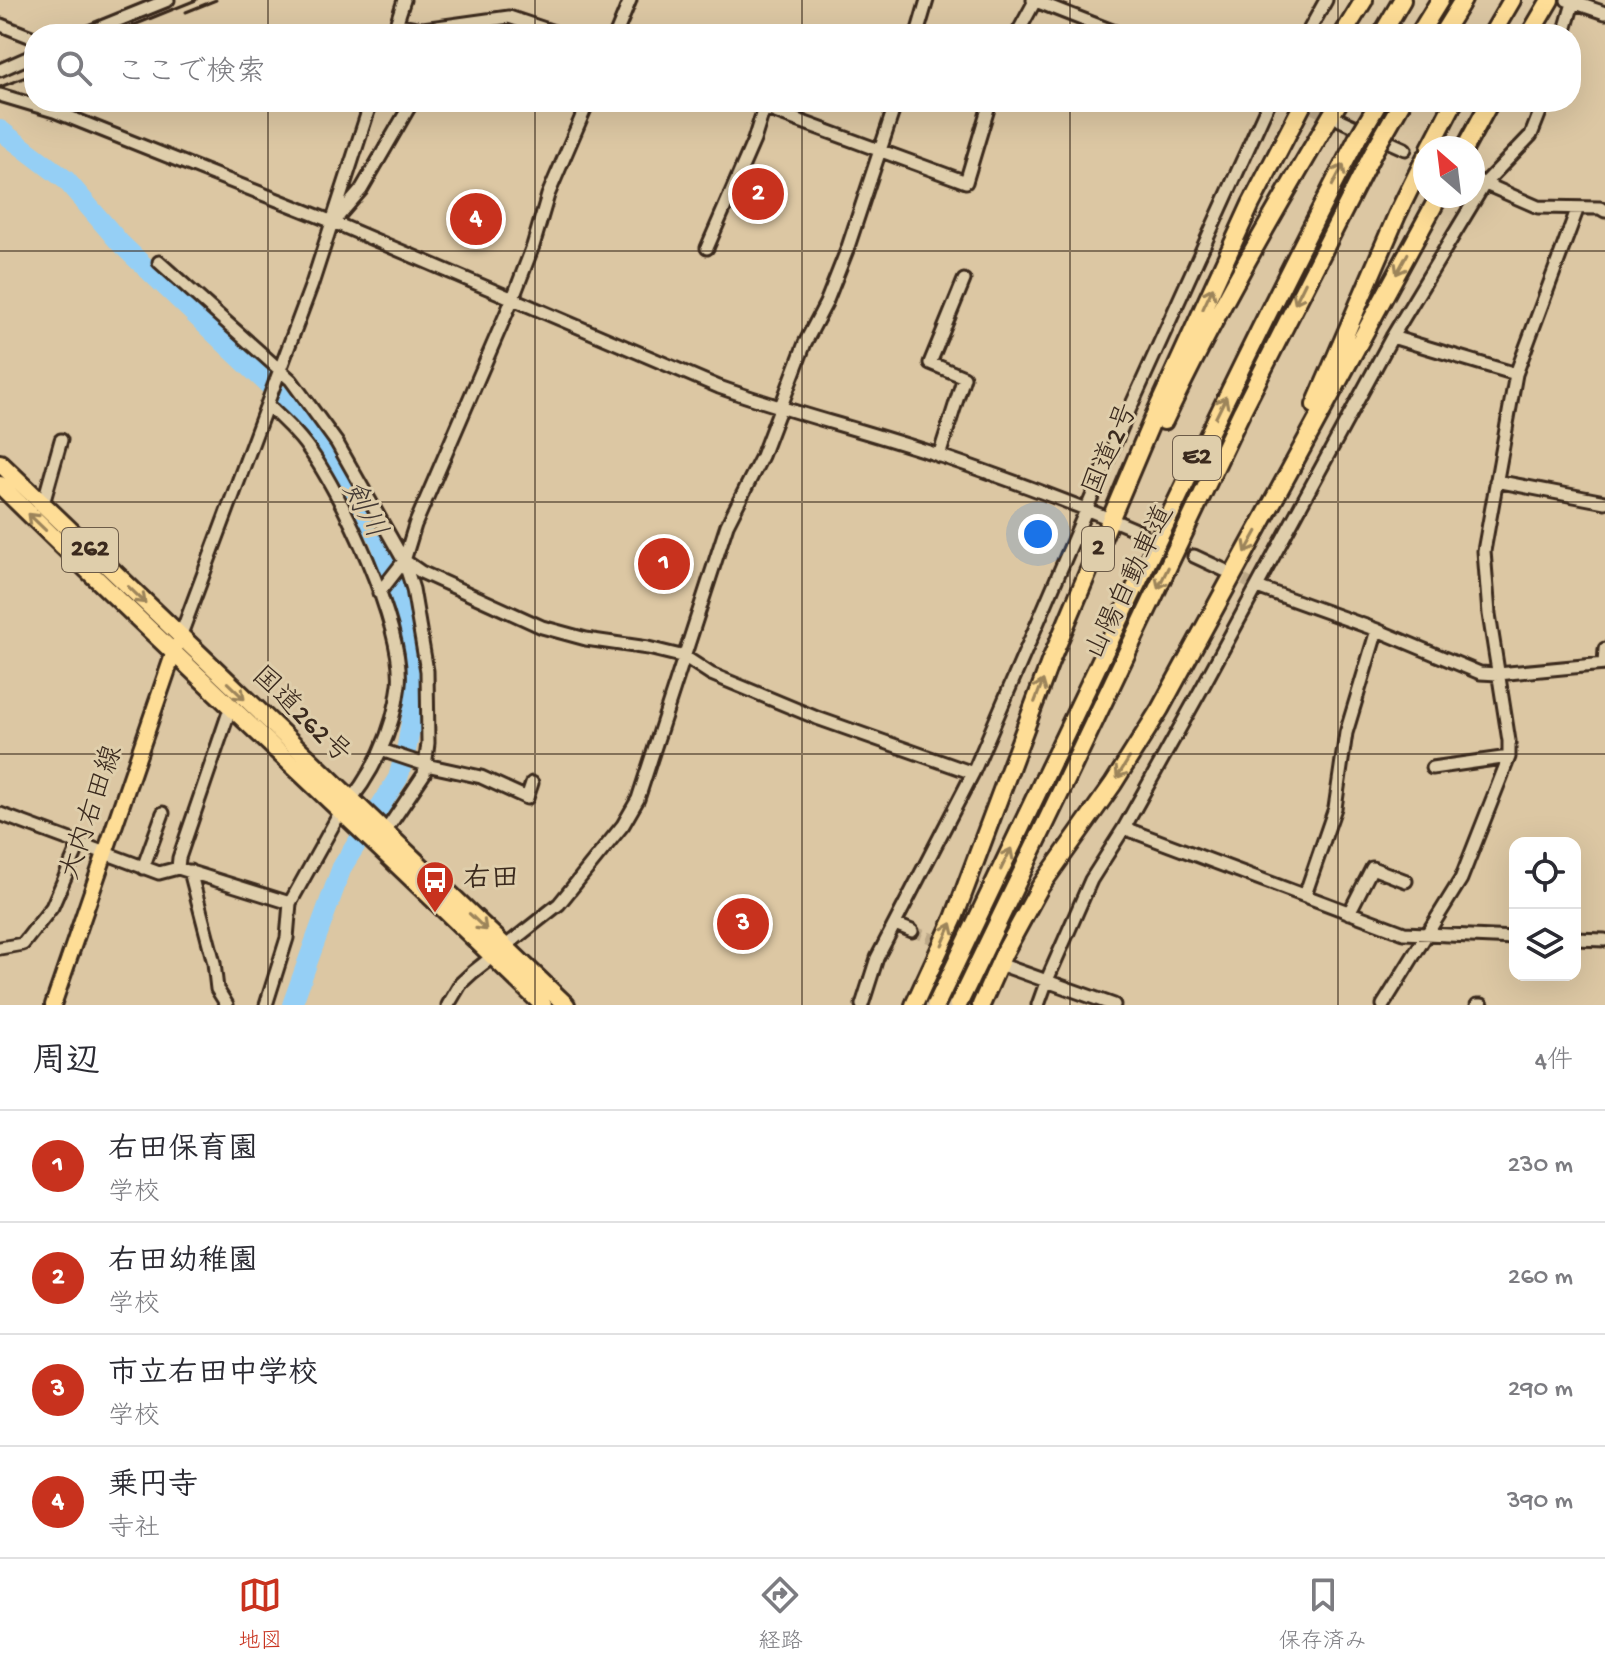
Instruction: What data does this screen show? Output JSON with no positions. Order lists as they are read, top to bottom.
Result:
{
  "streets": {
    "highway": [
      "国道2号",
      "E2",
      "2",
      "262",
      "山陽自動車道",
      "国道262号"
    ],
    "main road": ["大内右田線"]
  },
  "crossings": [
    ["国道262号", "大内右田線"]
  ],
  "water": ["剣川"],
  "places": {
    "bus stop": ["右田"]
  },
  "north": "top left",
  "page": {
    "search": "ここで検索",
    "pins": [
      "2",
      "4",
      "1",
      "3"
    ],
    "heading": ["周辺", "4件"],
    "list": [
      {
        "mark": "1",
        "name": "右田保育園",
        "note": "学校",
        "value": "230 m"
      },
      {
        "mark": "2",
        "name": "右田幼稚園",
        "note": "学校",
        "value": "260 m"
      },
      {
        "mark": "3",
        "name": "市立右田中学校",
        "note": "学校",
        "value": "290 m"
      },
      {
        "mark": "4",
        "name": "乗円寺",
        "note": "寺社",
        "value": "390 m"
      }
    ],
    "nav": ["地図", "経路", "保存済み"]
  }
}
